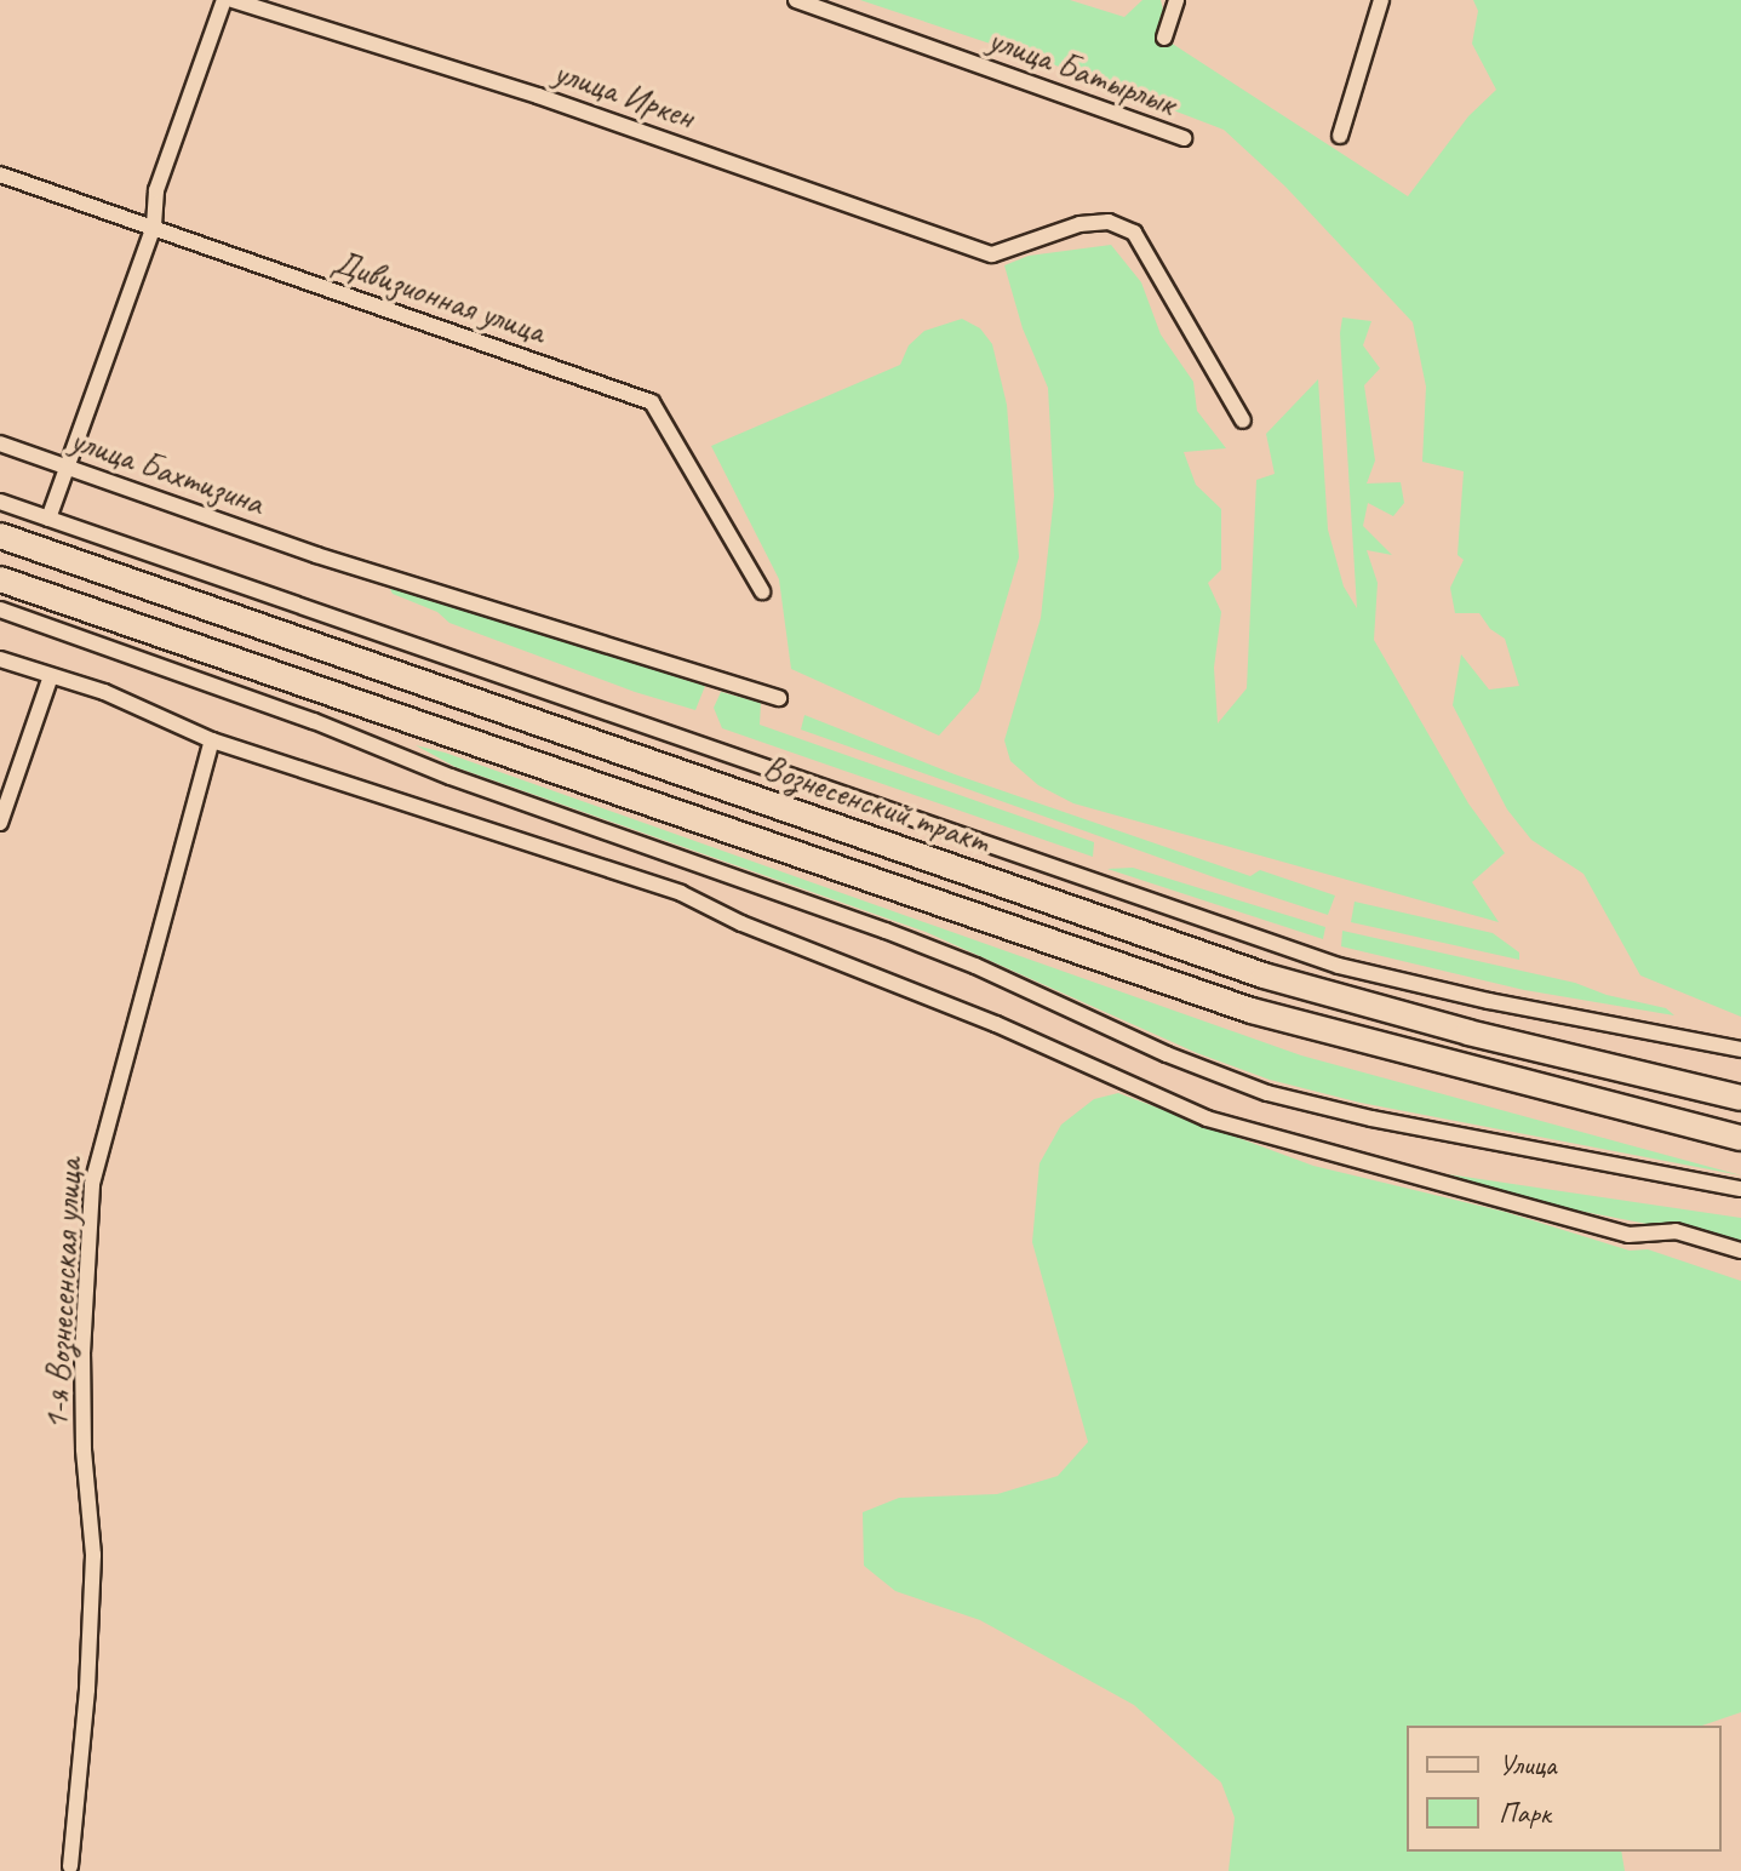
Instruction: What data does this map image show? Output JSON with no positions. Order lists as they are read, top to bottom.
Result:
{
  "streets": {
    "main road": ["Вознесенский тракт"],
    "street": [
      "улица Батырлык",
      "улица Иркен",
      "Дивизионная улица",
      "улица Бахтизина",
      "1-я Вознесенская улица"
    ]
  },
  "legend": ["Улица", "Парк"]
}
